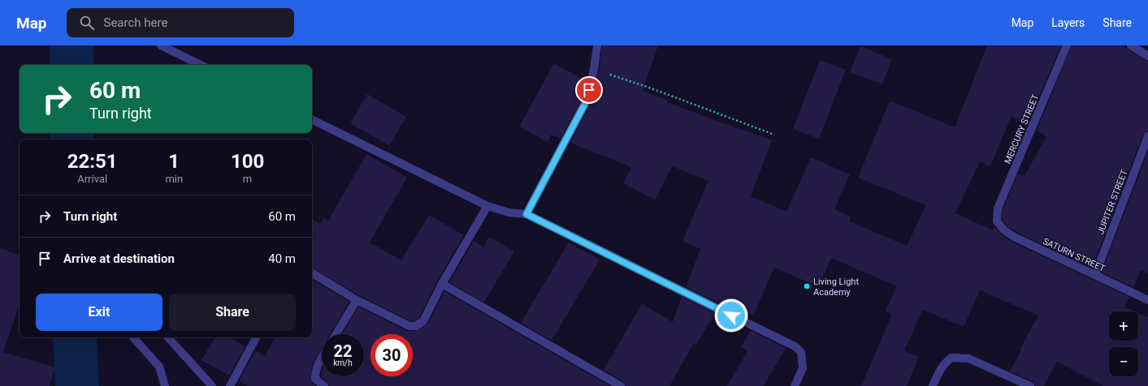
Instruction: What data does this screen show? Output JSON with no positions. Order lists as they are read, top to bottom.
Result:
{
  "streets": {
    "street": ["MERCURY STREET", "JUPITER STREET", "SATURN STREET"]
  },
  "crossings": [
    ["MERCURY STREET", "SATURN STREET"],
    ["JUPITER STREET", "SATURN STREET"]
  ],
  "places": ["Living Light Academy"],
  "page": {
    "header": "Map",
    "search": "Search here",
    "nav": ["Map", "Layers", "Share"],
    "turn": ["60 m", "Turn right"],
    "eta": [
      "22:51",
      "Arrival",
      "1",
      "min",
      "100",
      "m"
    ],
    "list": [
      {
        "name": "Turn right",
        "value": "60 m"
      },
      {
        "name": "Arrive at destination",
        "value": "40 m"
      }
    ],
    "buttons": ["Exit", "Share"],
    "map_buttons": ["+", "−"],
    "speed": "22 km/h",
    "limit": "30"
  }
}
